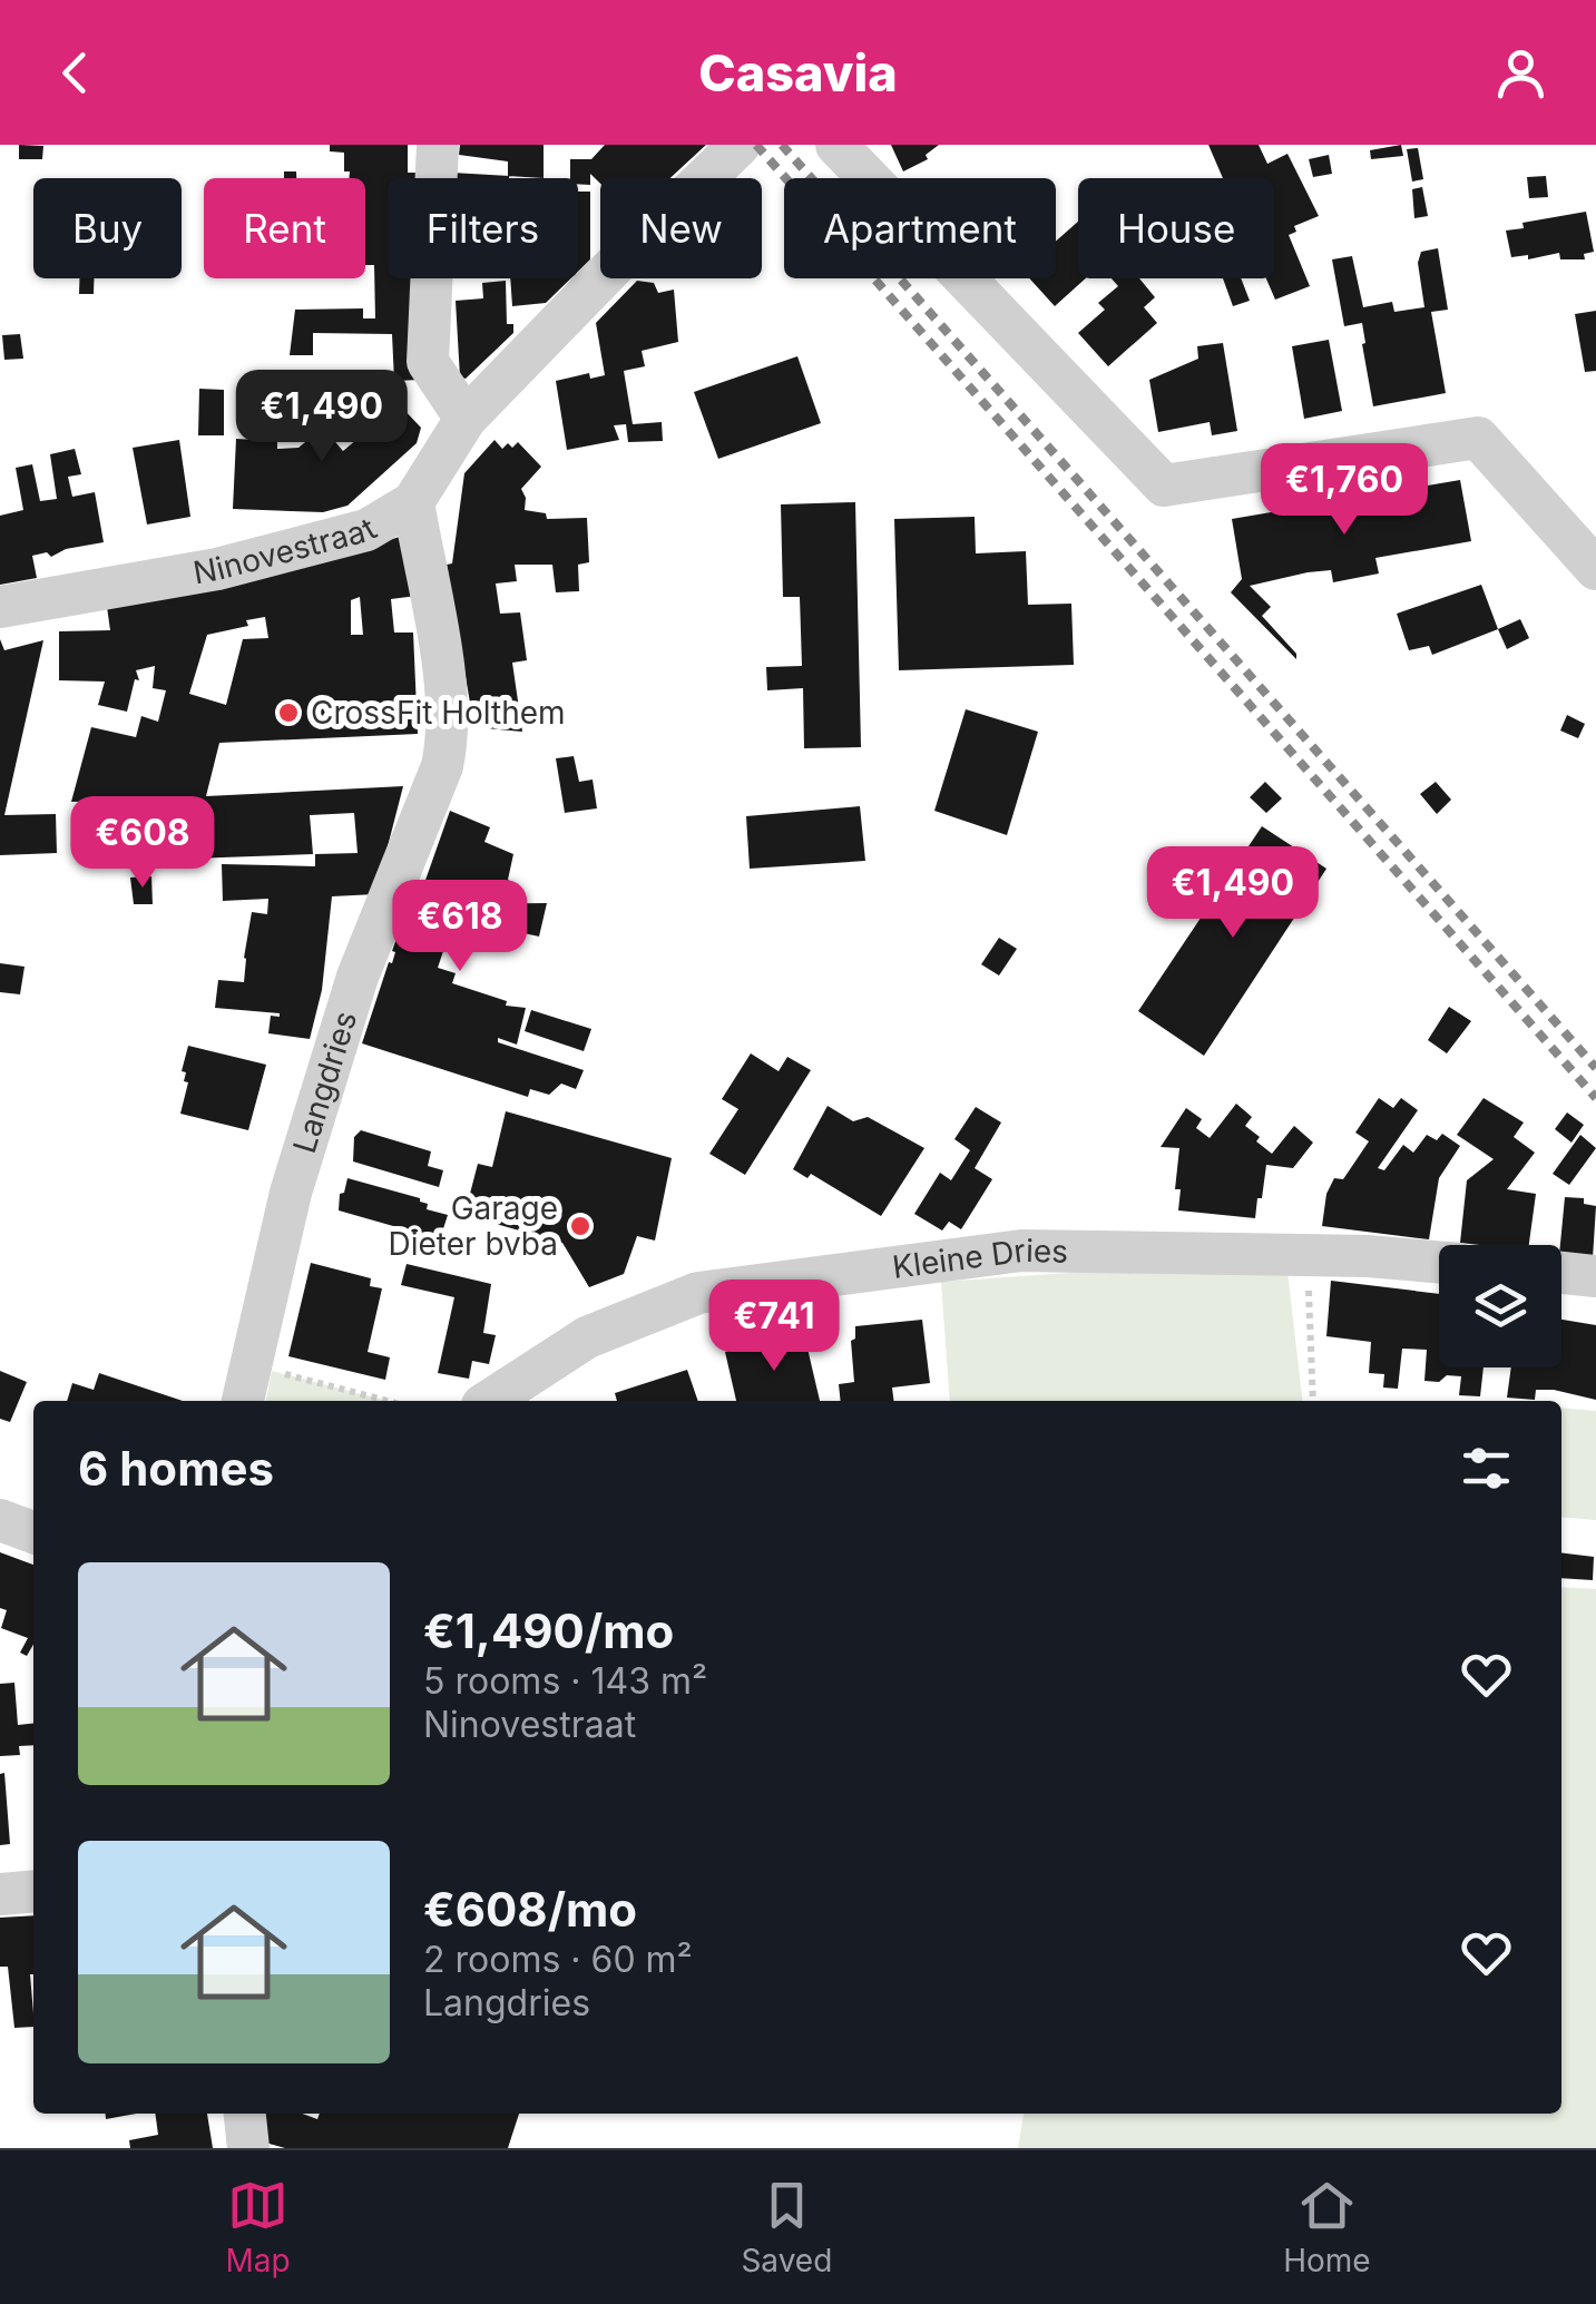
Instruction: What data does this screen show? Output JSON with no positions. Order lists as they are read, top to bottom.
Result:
{
  "streets": {
    "street": ["Ninovestraat", "Langdries", "Kleine Dries"]
  },
  "crossings": [
    ["Ninovestraat", "Langdries"]
  ],
  "places": ["CrossFit Holthem", "Garage Dieter bvba"],
  "page": {
    "header": "Casavia",
    "chip": [
      "Buy",
      "Rent",
      "Filters",
      "New",
      "Apartment",
      "House"
    ],
    "price": [
      "€1,490",
      "€1,760",
      "€608",
      "€1,490",
      "€618",
      "€741"
    ],
    "heading": "6 homes",
    "list": [
      {
        "name": "€1,490/mo",
        "note": "5 rooms · 143 m² · Ninovestraat"
      },
      {
        "name": "€608/mo",
        "note": "2 rooms · 60 m² · Langdries"
      }
    ],
    "tabs": ["Map", "Saved", "Home"]
  }
}
